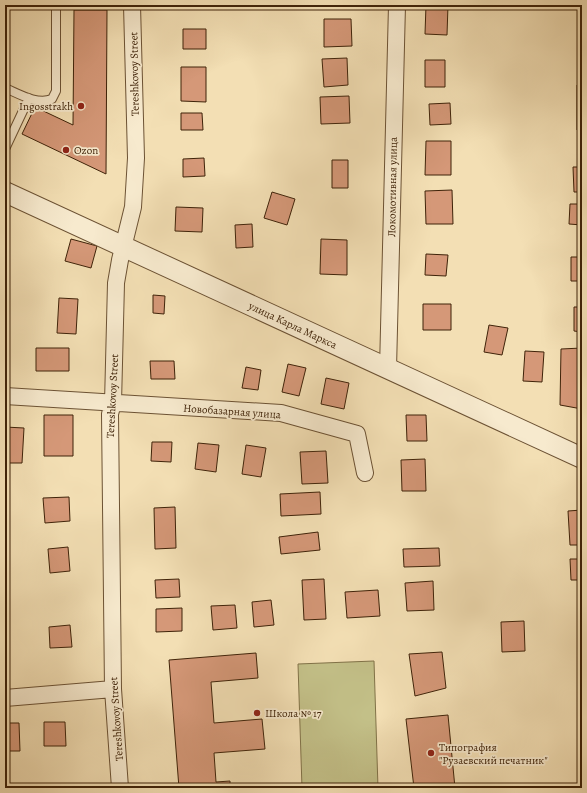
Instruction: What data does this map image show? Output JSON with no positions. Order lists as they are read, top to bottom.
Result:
{
  "streets": {
    "street": [
      "Tereshkovoy Street",
      "Локомотивная улица",
      "улица Карла Маркса",
      "Новобазарная улица"
    ]
  },
  "crossings": [
    ["Tereshkovoy Street", "улица Карла Маркса"],
    ["Tereshkovoy Street", "Новобазарная улица"],
    ["Локомотивная улица", "улица Карла Маркса"]
  ],
  "places": [
    "Ingosstrakh",
    "Ozon",
    "Школа № 17",
    "Типография \"Рузаевский печатник\""
  ]
}
